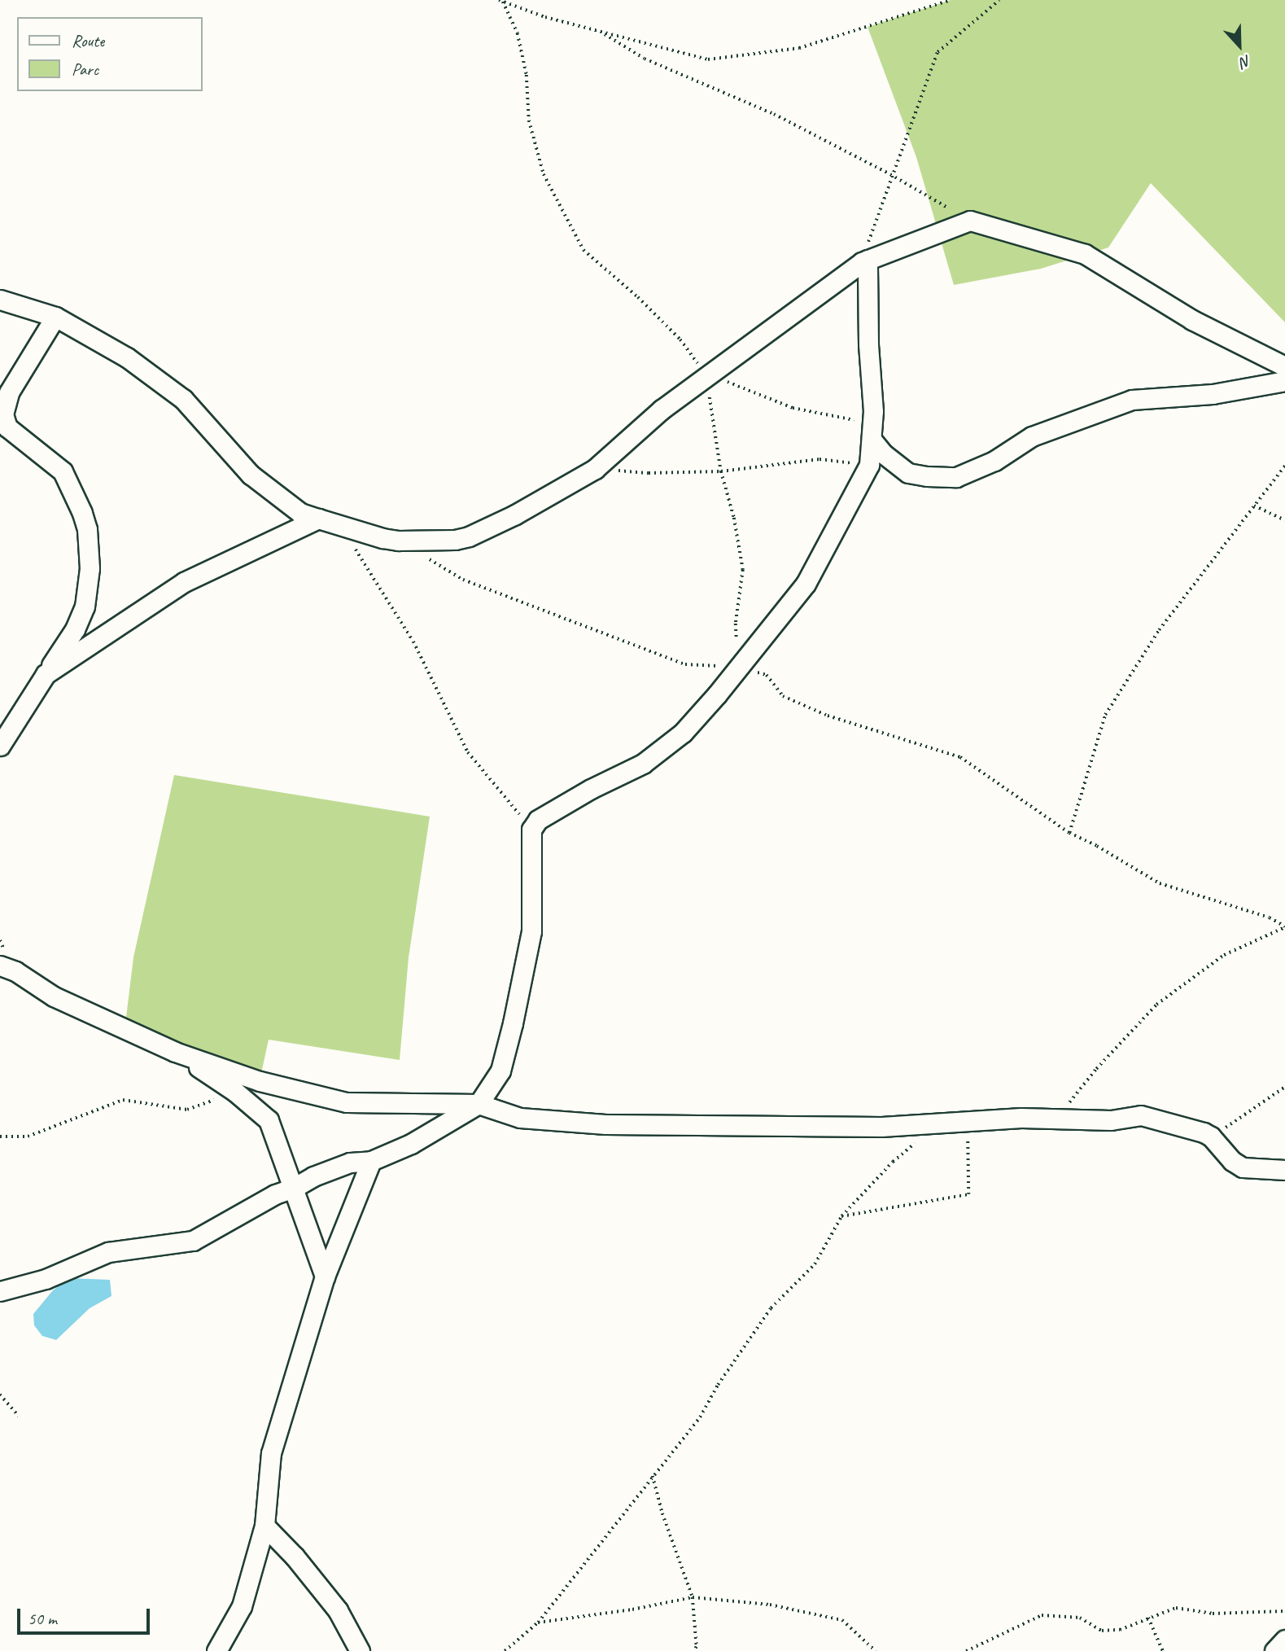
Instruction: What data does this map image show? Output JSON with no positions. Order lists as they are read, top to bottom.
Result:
{
  "legend": ["Route", "Parc"],
  "scale_bar": "50 m",
  "north": "bottom"
}
